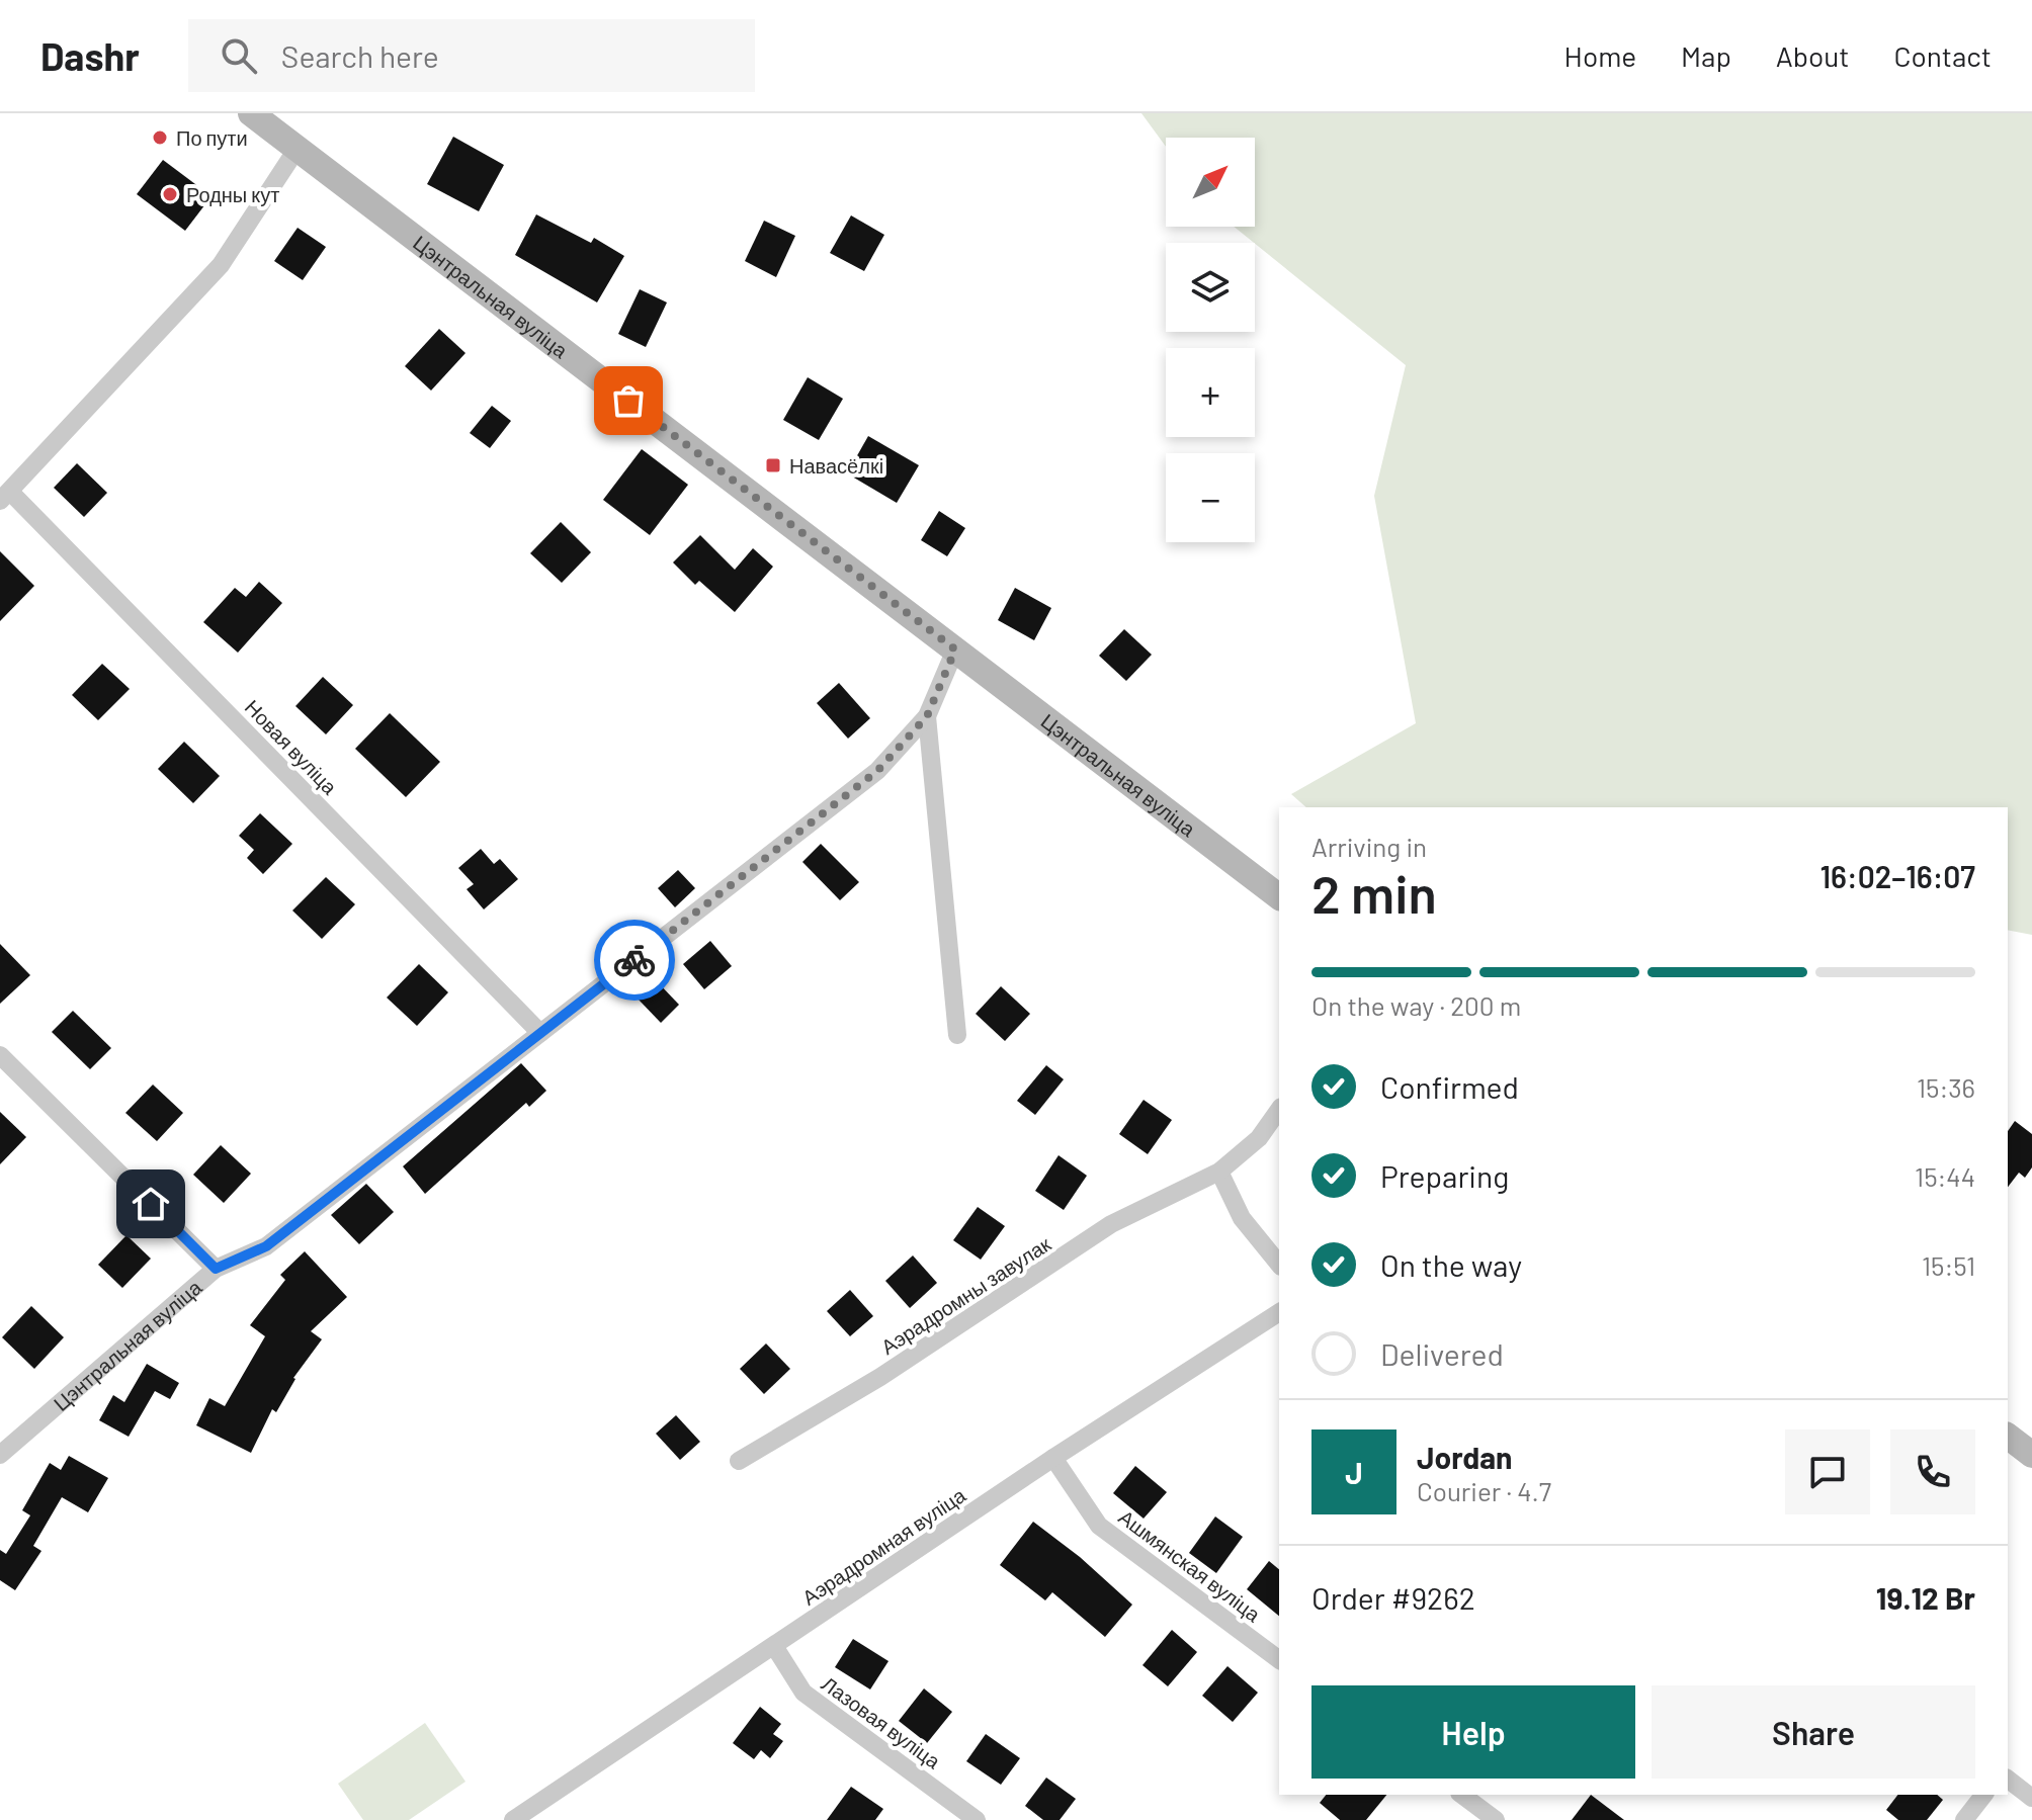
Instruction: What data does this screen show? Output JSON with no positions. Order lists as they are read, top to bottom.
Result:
{
  "streets": {
    "main road": ["Цэнтральная вуліца"],
    "street": [
      "Новая вуліца",
      "Аэрадромны завулак",
      "Аэрадромная вуліца",
      "Ашмянская вуліца",
      "Лазовая вуліца"
    ]
  },
  "crossings": [
    ["Цэнтральная вуліца", "Новая вуліца"],
    ["Аэрадромная вуліца", "Ашмянская вуліца"],
    ["Аэрадромная вуліца", "Лазовая вуліца"]
  ],
  "places": {
    "other": ["По пути", "Родны кут"],
    "transit": ["Навасёлкі"]
  },
  "north": "top right",
  "page": {
    "header": "Dashr",
    "search": "Search here",
    "nav": [
      "Home",
      "Map",
      "About",
      "Contact"
    ],
    "map_buttons": ["+", "−"],
    "heading": ["2 min", "Arriving in", "16:02–16:07"],
    "panel": [
      "Jordan",
      "Courier · 4.7",
      "Order #9262",
      "19.12 Br"
    ],
    "bar": "On the way · 200 m",
    "list": [
      ["Confirmed", "15:36"],
      ["Preparing", "15:44"],
      ["On the way", "15:51"],
      "Delivered"
    ],
    "round": "J",
    "buttons": ["Help", "Share"]
  }
}
